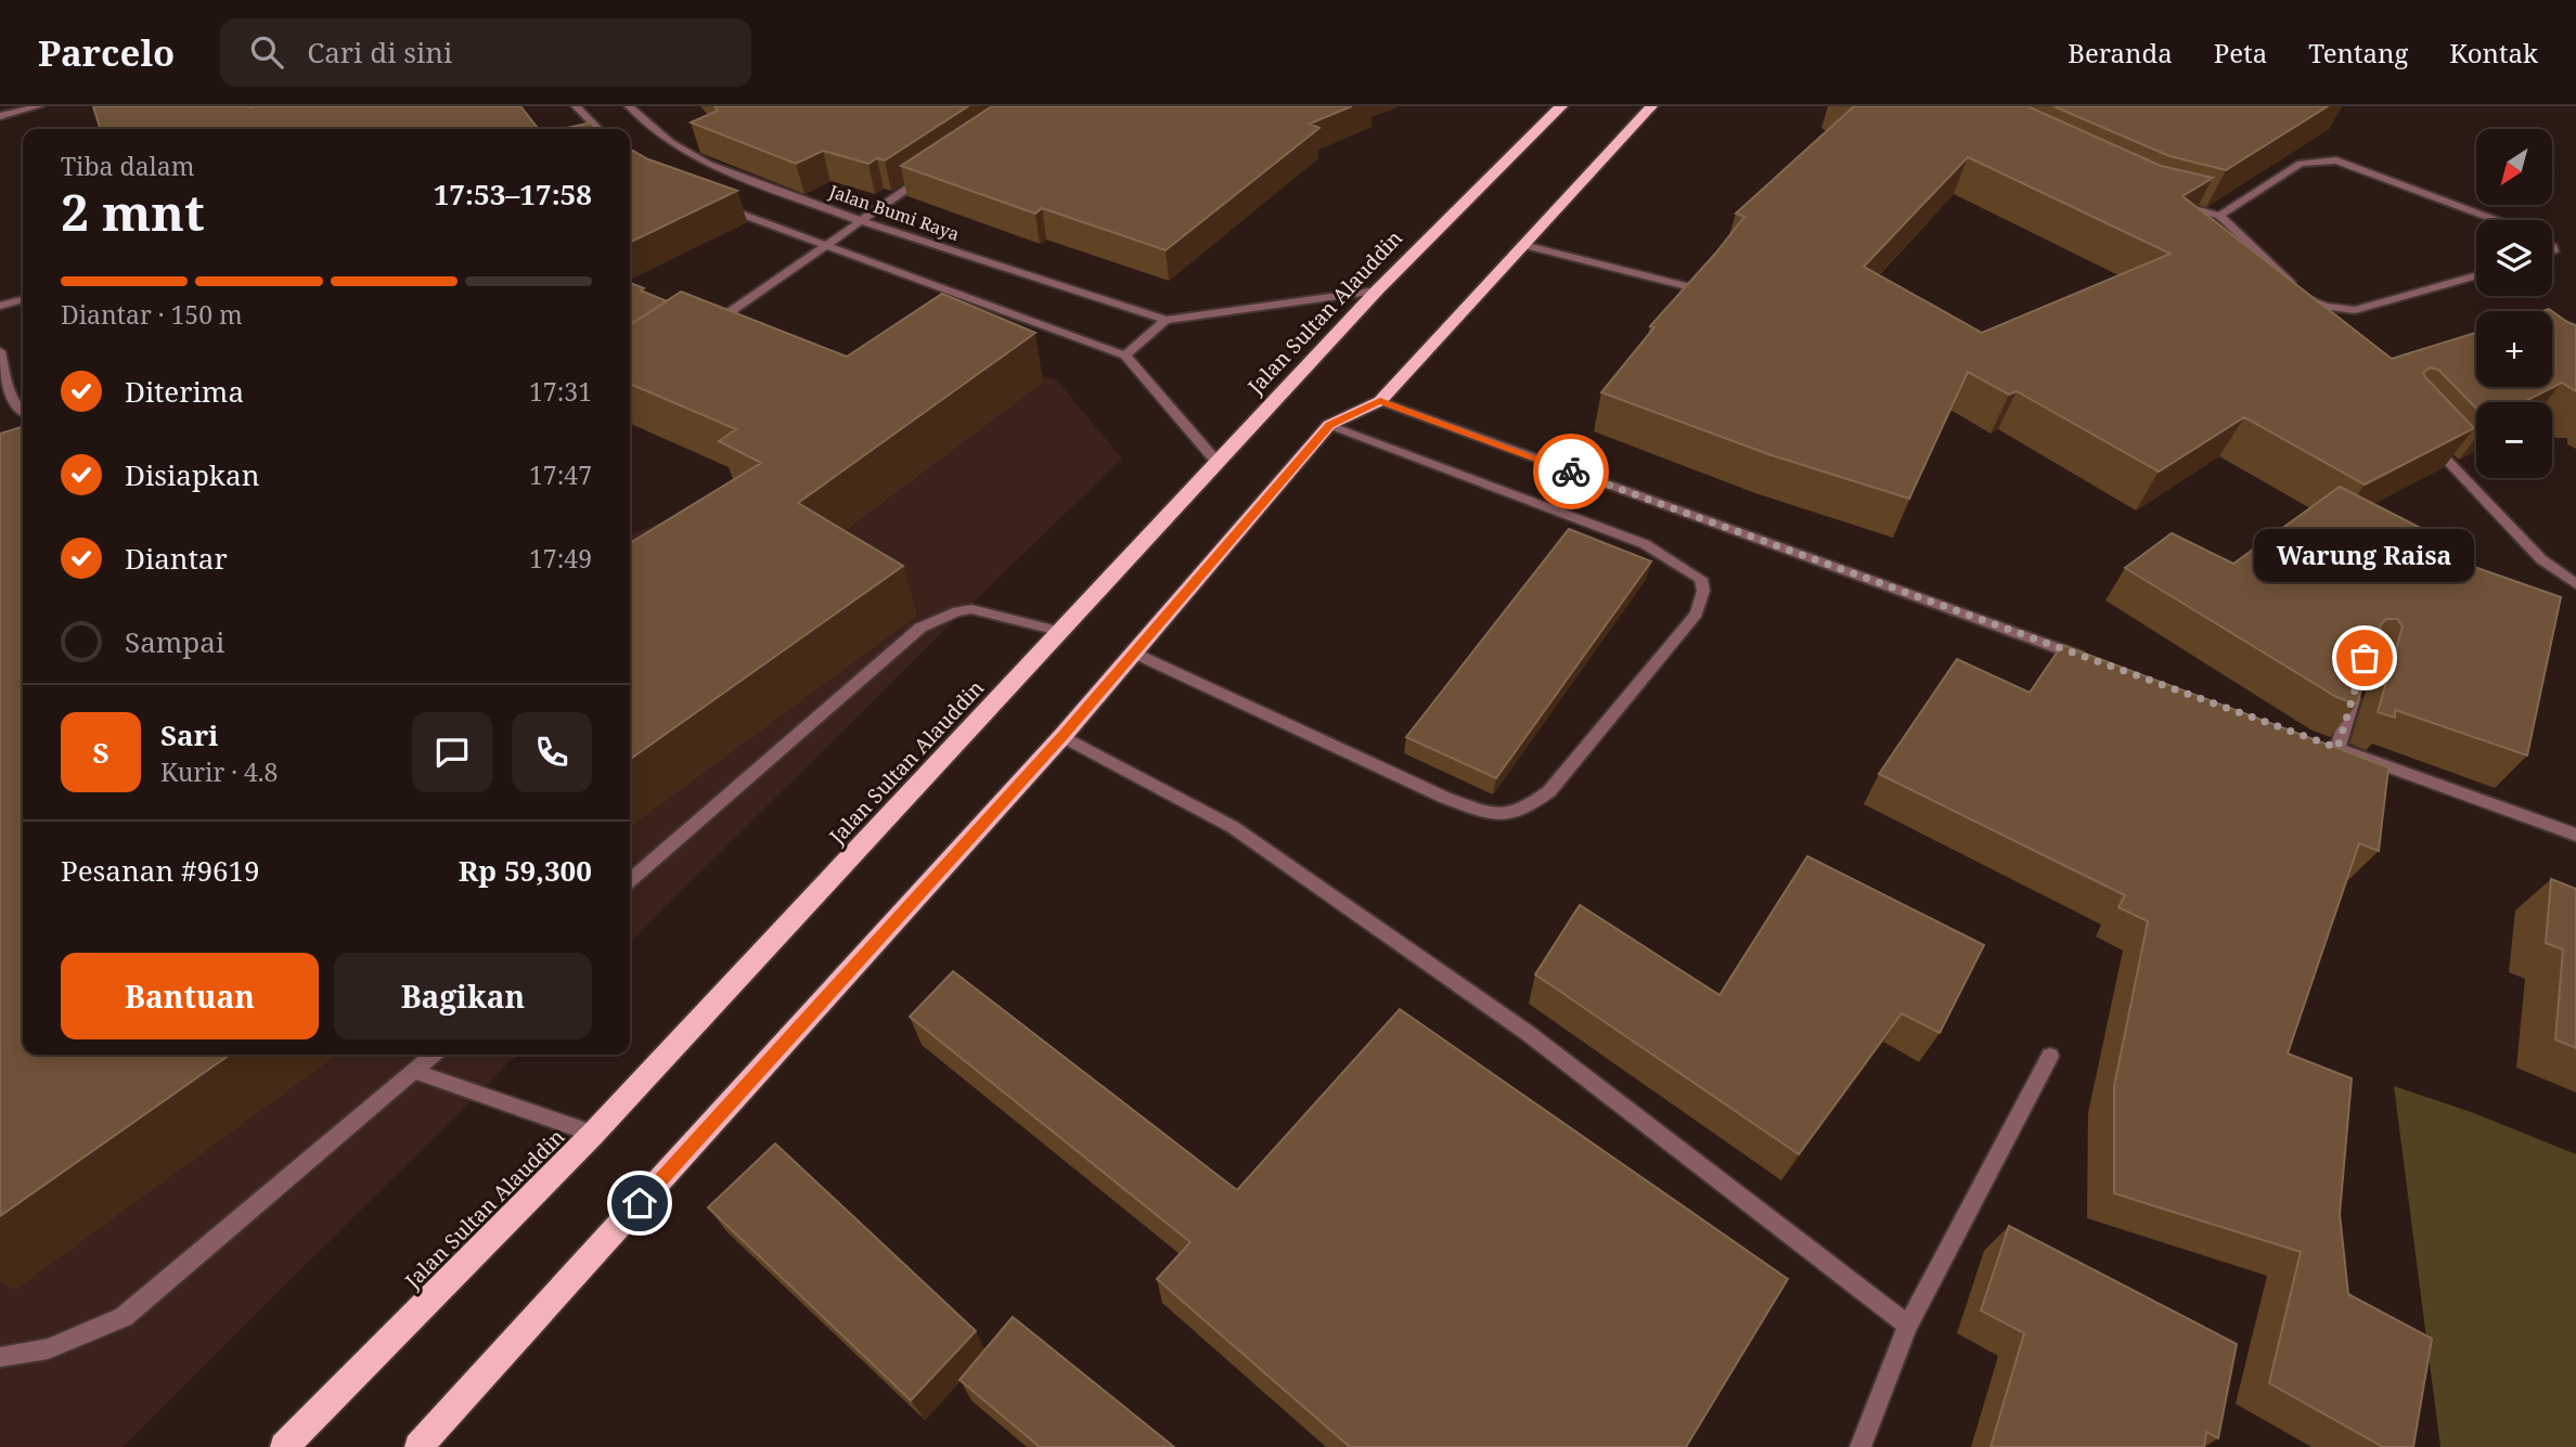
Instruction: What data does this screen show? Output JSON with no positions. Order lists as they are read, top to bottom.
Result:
{
  "streets": {
    "highway": ["Jalan Sultan Alauddin"],
    "street": ["Jalan Bumi Raya"]
  },
  "crossings": [
    ["Jalan Bumi Raya", "Jalan Sultan Alauddin"]
  ],
  "places": ["Warung Raisa"],
  "north": "bottom left",
  "page": {
    "header": "Parcelo",
    "search": "Cari di sini",
    "nav": [
      "Beranda",
      "Peta",
      "Tentang",
      "Kontak"
    ],
    "map_buttons": ["+", "−"],
    "heading": ["2 mnt", "Tiba dalam", "17:53–17:58"],
    "panel": [
      "Sari",
      "Kurir · 4.8",
      "Pesanan #9619",
      "Rp 59,300"
    ],
    "bar": "Diantar · 150 m",
    "list": [
      ["Diterima", "17:31"],
      ["Disiapkan", "17:47"],
      ["Diantar", "17:49"],
      "Sampai"
    ],
    "bubble": "Warung Raisa",
    "round": "S",
    "buttons": ["Bantuan", "Bagikan"]
  }
}
